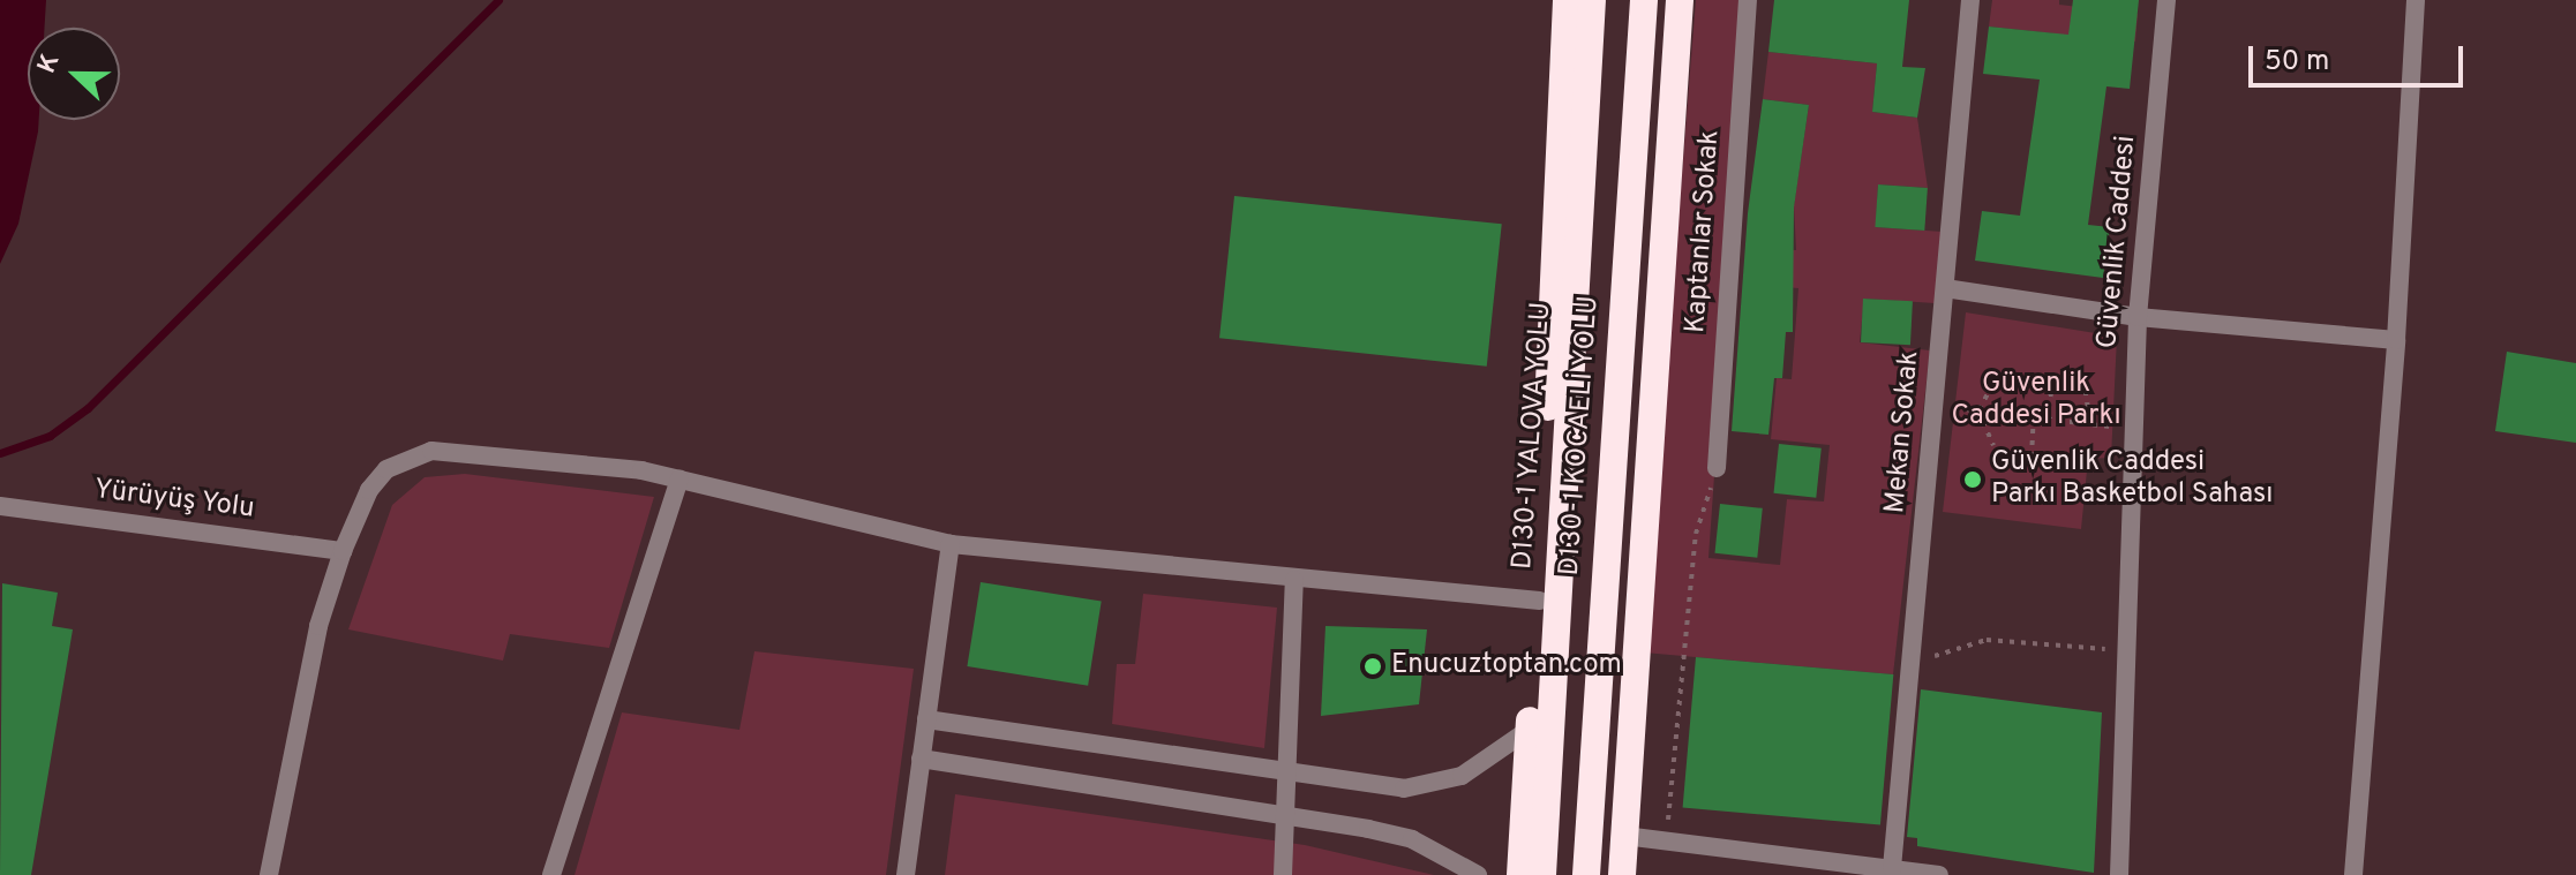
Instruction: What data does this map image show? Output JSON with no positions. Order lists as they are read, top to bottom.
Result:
{
  "streets": {
    "highway": ["D130-1 YALOVA YOLU", "D130-1 KOCAELİ YOLU"],
    "street": [
      "Kaptanlar Sokak",
      "Güvenlik Caddesi",
      "Mekan Sokak",
      "Yürüyüş Yolu"
    ]
  },
  "parks": ["Güvenlik Caddesi Parkı"],
  "places": ["Güvenlik Caddesi Parkı Basketbol Sahası", "Enucuztoptan.com"],
  "scale_bar": "50 m",
  "north": "left"
}
